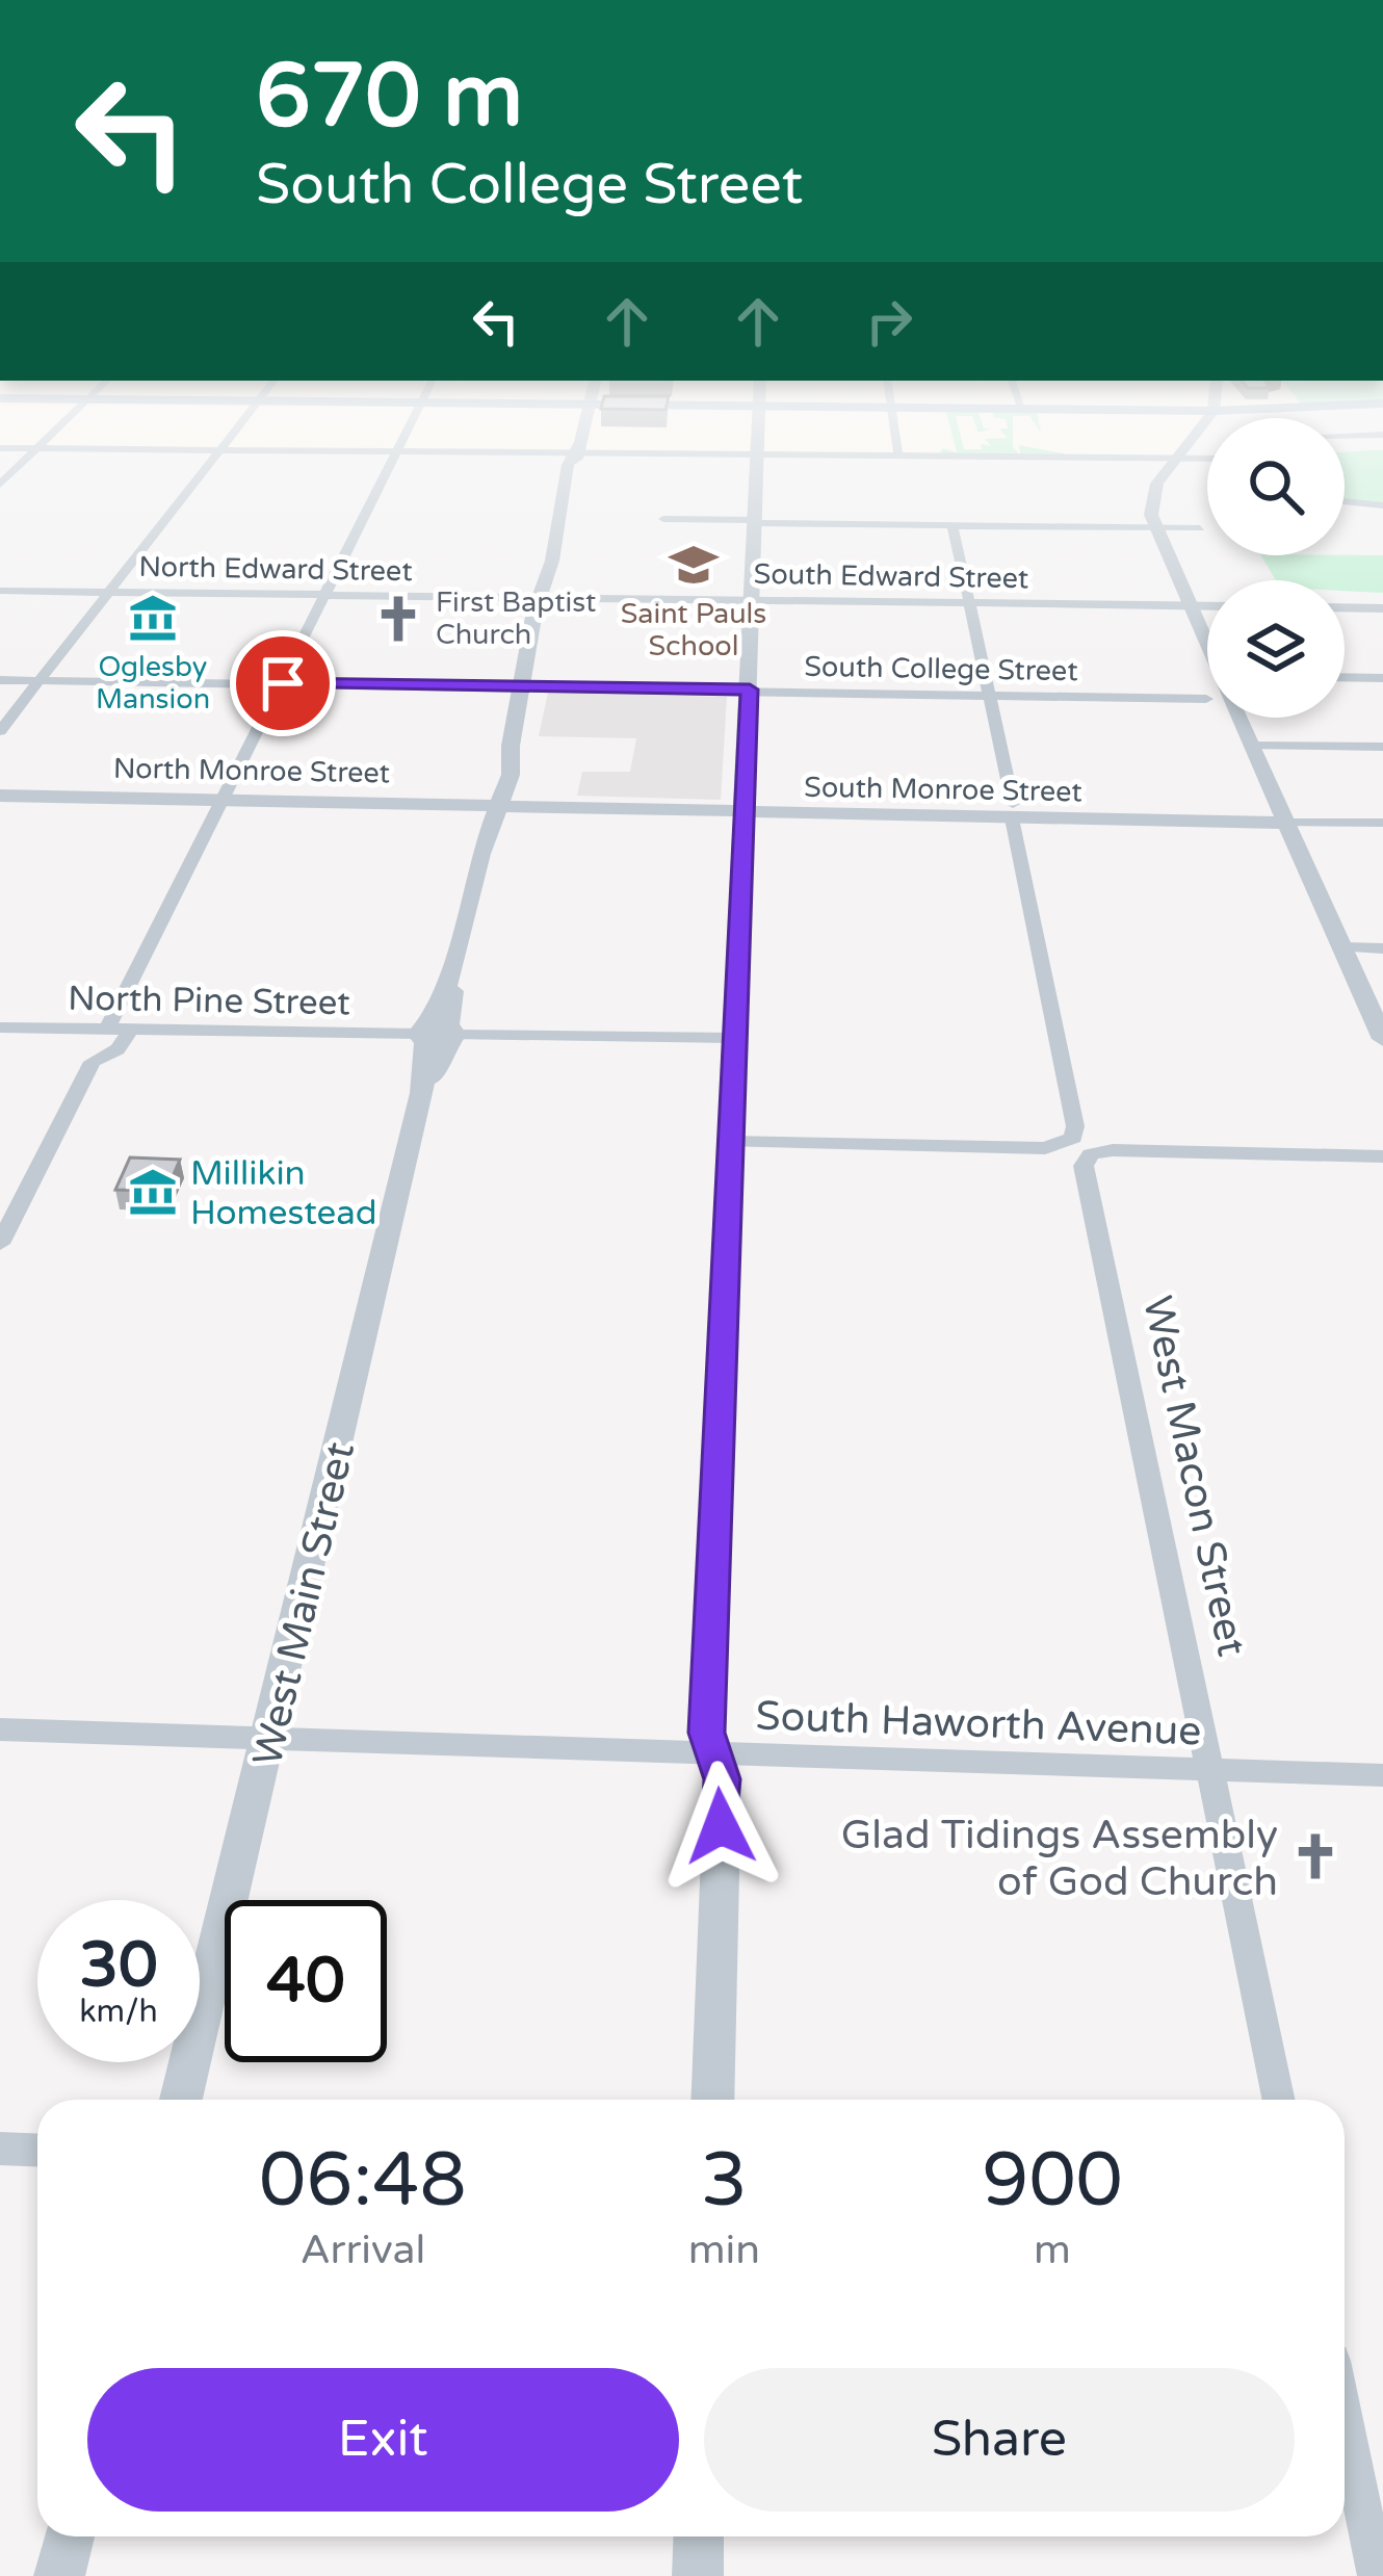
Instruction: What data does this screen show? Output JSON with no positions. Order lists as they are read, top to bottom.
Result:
{
  "streets": {
    "street": [
      "North Edward Street",
      "South Edward Street",
      "South College Street",
      "North Monroe Street",
      "South Monroe Street",
      "North Pine Street",
      "West Macon Street",
      "West Main Street",
      "South Haworth Avenue"
    ]
  },
  "crossings": [
    ["North Edward Street", "South Edward Street"],
    ["North Edward Street", "West Main Street"],
    ["South Edward Street", "West Macon Street"],
    ["South Edward Street", "West Main Street"],
    ["South College Street", "West Macon Street"],
    ["South College Street", "West Main Street"],
    ["North Monroe Street", "South Monroe Street"],
    ["North Monroe Street", "West Main Street"],
    ["South Monroe Street", "West Macon Street"],
    ["South Monroe Street", "West Main Street"],
    ["North Pine Street", "West Main Street"],
    ["West Macon Street", "South Haworth Avenue"],
    ["West Main Street", "South Haworth Avenue"]
  ],
  "places": {
    "school or university": ["Saint Pauls School"],
    "museum": ["Oglesby Mansion", "Millikin Homestead"],
    "church": ["First Baptist Church", "Glad Tidings Assembly of God Church"]
  },
  "page": {
    "turn": ["670 m", "South College Street"],
    "speed": "30 km/h",
    "limit": "40",
    "eta": [
      "06:48",
      "Arrival",
      "3",
      "min",
      "900",
      "m"
    ],
    "buttons": ["Exit", "Share"]
  }
}
